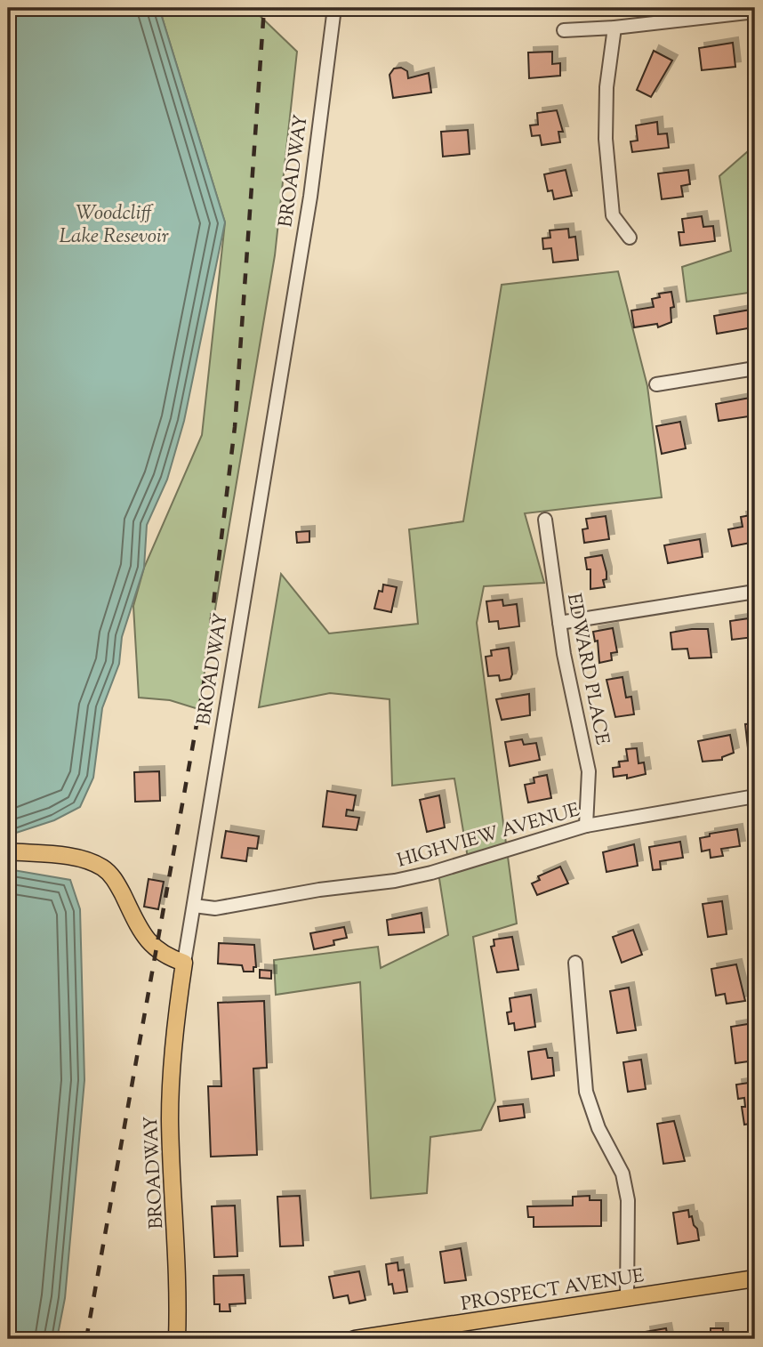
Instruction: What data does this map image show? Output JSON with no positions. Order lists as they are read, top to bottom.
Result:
{
  "streets": {
    "main road": ["BROADWAY", "PROSPECT AVENUE"],
    "street": ["EDWARD PLACE", "HIGHVIEW AVENUE"]
  },
  "crossings": [
    ["BROADWAY", "HIGHVIEW AVENUE"],
    ["EDWARD PLACE", "HIGHVIEW AVENUE"]
  ],
  "water": ["Woodcliff Lake Resevoir"]
}
